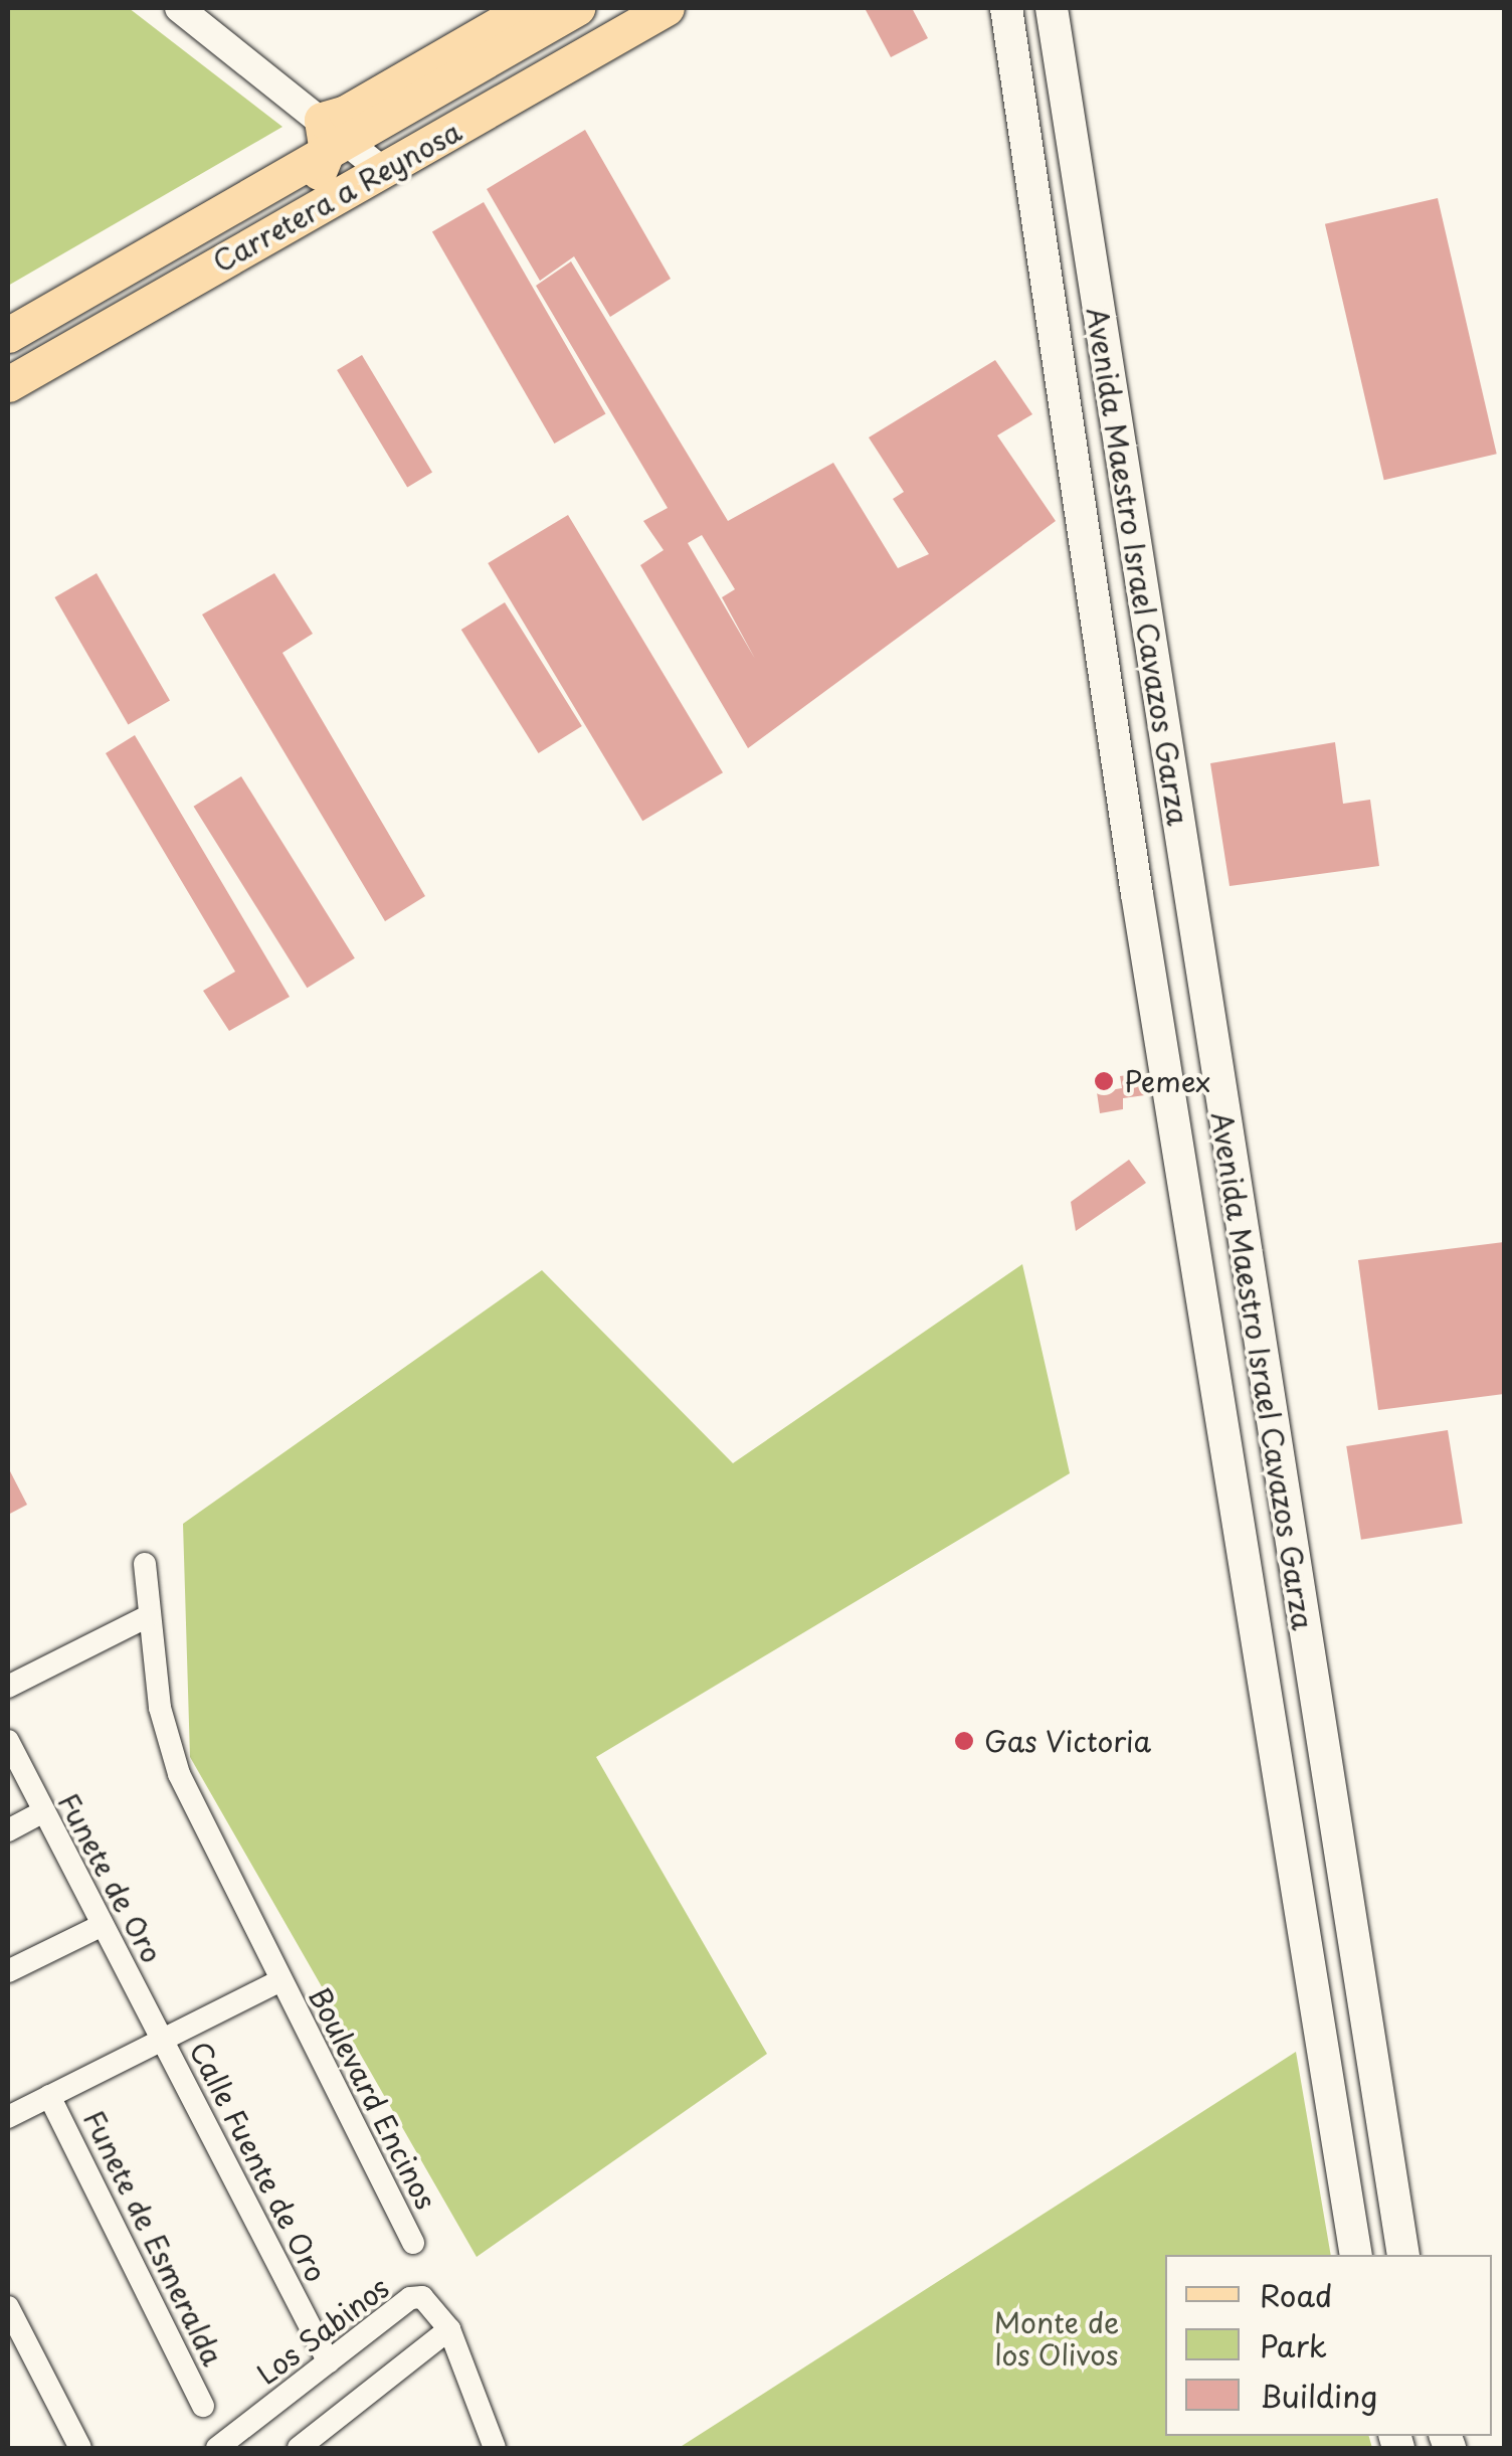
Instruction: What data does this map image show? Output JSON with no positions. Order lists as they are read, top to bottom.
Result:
{
  "streets": {
    "main road": ["Carretera a Reynosa", "Avenida Maestro Israel Cavazos Garza"],
    "street": [
      "Funete de Oro",
      "Boulevard Encinos",
      "Calle Fuente de Oro",
      "Funete de Esmeralda",
      "Los Sabinos"
    ]
  },
  "crossings": [
    ["Funete de Oro", "Calle Fuente de Oro"],
    ["Calle Fuente de Oro", "Los Sabinos"]
  ],
  "parks": ["Monte de los Olivos"],
  "places": ["Pemex", "Gas Victoria"],
  "legend": ["Road", "Park", "Building"]
}
